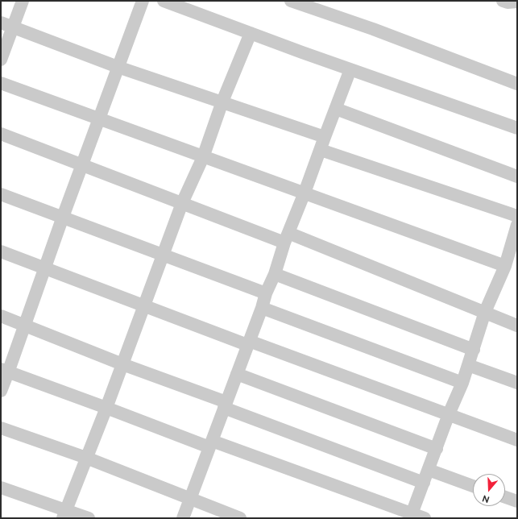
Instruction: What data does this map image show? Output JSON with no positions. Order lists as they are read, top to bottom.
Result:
{
  "north": "bottom"
}
